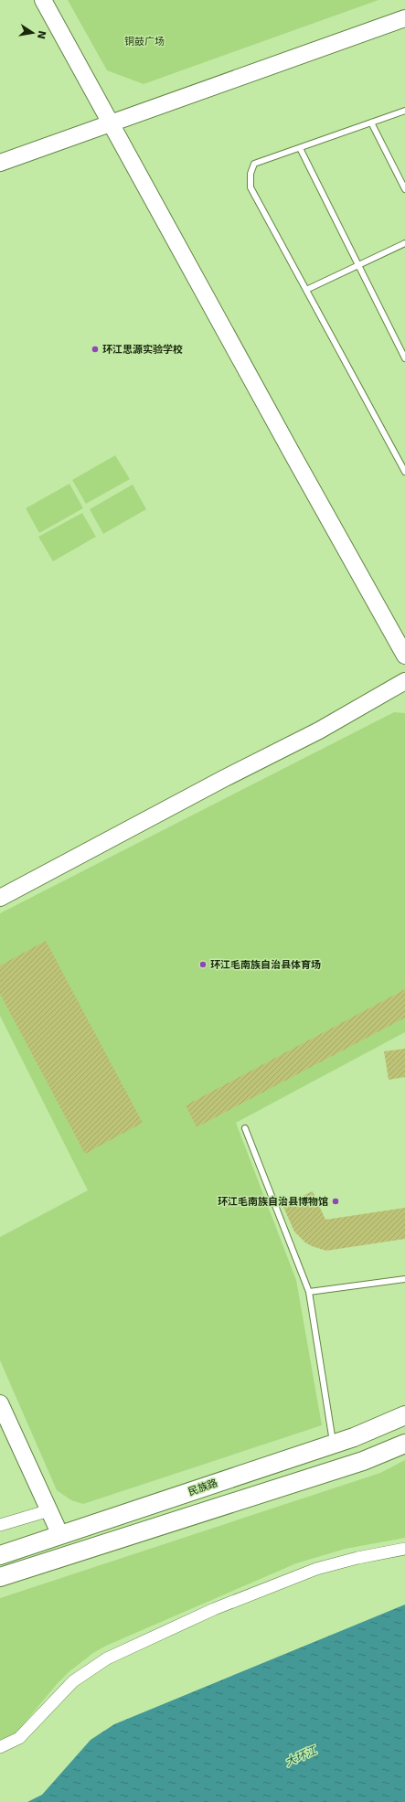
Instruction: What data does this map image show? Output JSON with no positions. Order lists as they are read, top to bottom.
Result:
{
  "streets": {
    "main road": ["民族路"]
  },
  "water": ["大环江"],
  "parks": ["铜鼓广场"],
  "places": ["环江思源实验学校", "环江毛南族自治县体育场", "环江毛南族自治县博物馆"],
  "north": "right"
}
